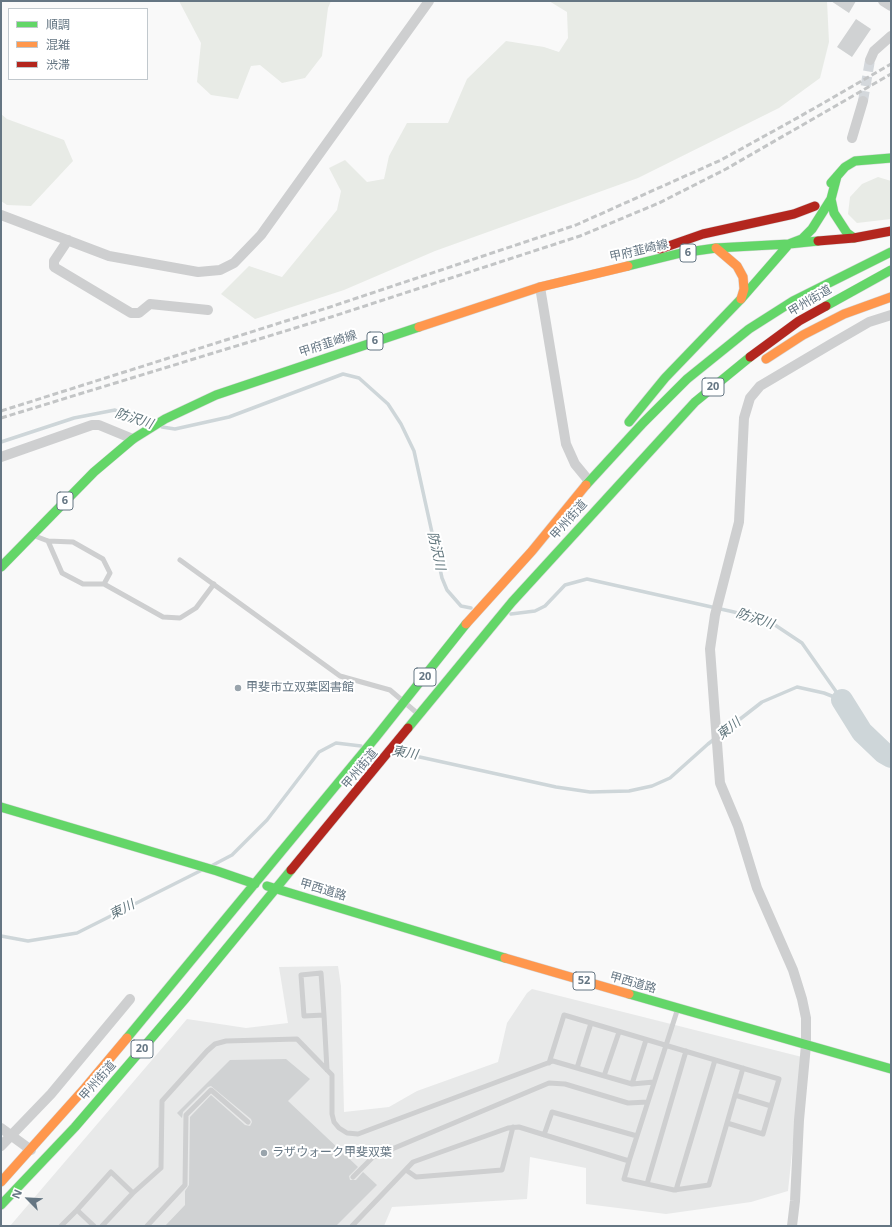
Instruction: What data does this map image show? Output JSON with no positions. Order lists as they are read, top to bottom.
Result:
{
  "streets": {
    "main road": [
      "甲府韮崎線",
      "6",
      "甲州街道",
      "20",
      "甲西道路",
      "52"
    ]
  },
  "crossings": [
    ["甲州街道", "20"],
    ["甲州街道", "甲西道路"],
    ["甲州街道", "52"],
    ["甲西道路", "52"]
  ],
  "water": ["防沢川", "東川"],
  "places": ["甲斐市立双葉図書館", "ラザウォーク甲斐双葉"],
  "legend": ["順調", "混雑", "渋滞"],
  "north": "top left"
}
